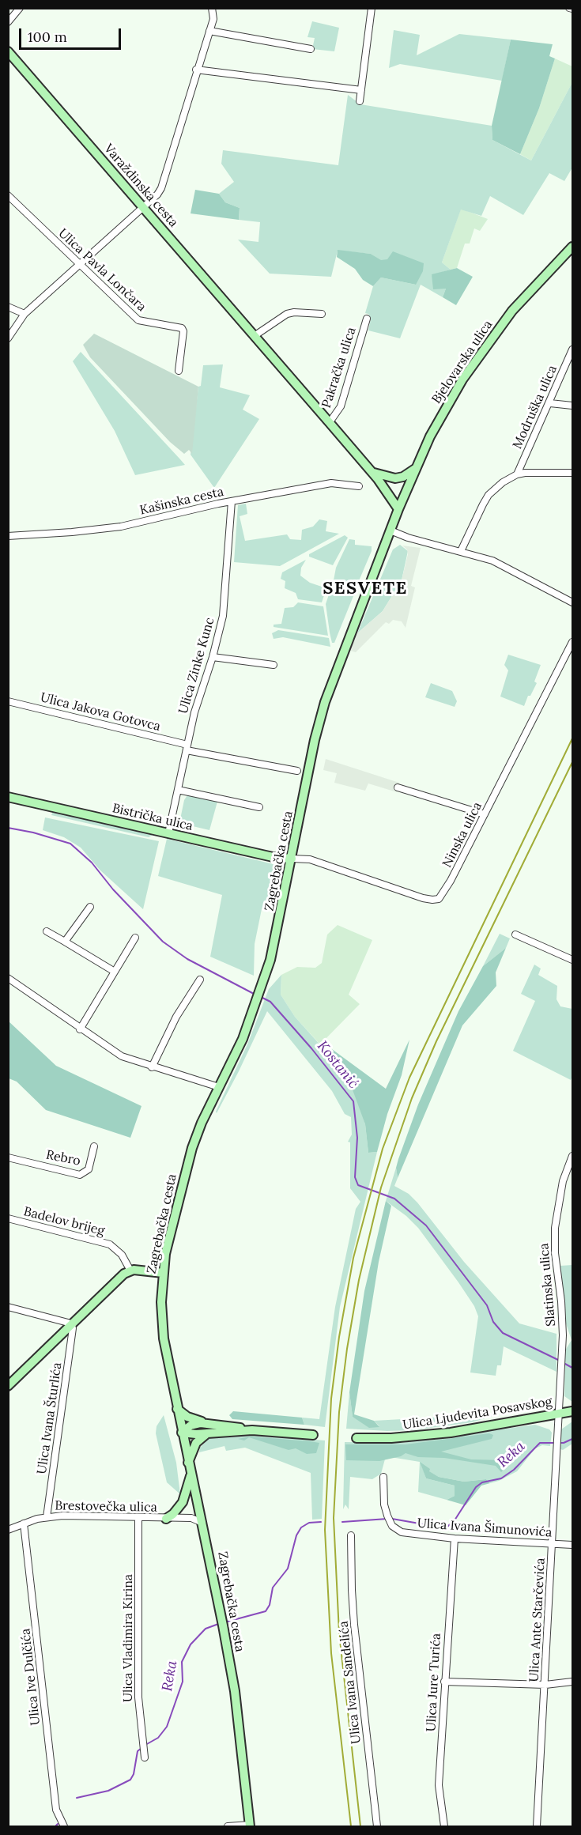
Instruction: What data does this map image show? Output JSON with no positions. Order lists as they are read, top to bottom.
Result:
{
  "streets": {
    "main road": [
      "Varaždinska cesta",
      "Bjelovarska ulica",
      "Bistrička ulica",
      "Zagrebačka cesta",
      "Ulica Ljudevita Posavskog"
    ],
    "street": [
      "Ulica Pavla Lončara",
      "Pakračka ulica",
      "Modruška ulica",
      "Kašinska cesta",
      "Ulica Zinke Kunc",
      "Ulica Jakova Gotovca",
      "Ninska ulica",
      "Rebro",
      "Badelov brijeg",
      "Slatinska ulica",
      "Ulica Ivana Šturlića",
      "Brestovečka ulica",
      "Ulica Ivana Šimunovića",
      "Ulica Ante Starčevića",
      "Ulica Vladimira Kirina",
      "Ulica Ive Dulčića",
      "Ulica Ivana Sandelića",
      "Ulica Jure Turića"
    ]
  },
  "crossings": [
    ["Varaždinska cesta", "Bjelovarska ulica"],
    ["Varaždinska cesta", "Pakračka ulica"],
    ["Bjelovarska ulica", "Zagrebačka cesta"],
    ["Kašinska cesta", "Ulica Zinke Kunc"],
    ["Ulica Zinke Kunc", "Ulica Jakova Gotovca"],
    ["Ulica Zinke Kunc", "Bistrička ulica"],
    ["Bistrička ulica", "Ninska ulica"],
    ["Bistrička ulica", "Zagrebačka cesta"],
    ["Ninska ulica", "Zagrebačka cesta"],
    ["Zagrebačka cesta", "Brestovečka ulica"],
    ["Slatinska ulica", "Ulica Ljudevita Posavskog"],
    ["Slatinska ulica", "Ulica Ante Starčevića"],
    ["Ulica Ljudevita Posavskog", "Ulica Ante Starčevića"],
    ["Ulica Ivana Šturlića", "Brestovečka ulica"],
    ["Brestovečka ulica", "Ulica Vladimira Kirina"],
    ["Brestovečka ulica", "Ulica Ive Dulčića"],
    ["Ulica Ivana Šimunovića", "Ulica Ante Starčevića"],
    ["Ulica Ivana Šimunovića", "Ulica Jure Turića"]
  ],
  "districts": ["SESVETE"],
  "water": ["Kostanić", "Reka"],
  "scale_bar": "100 m"
}
